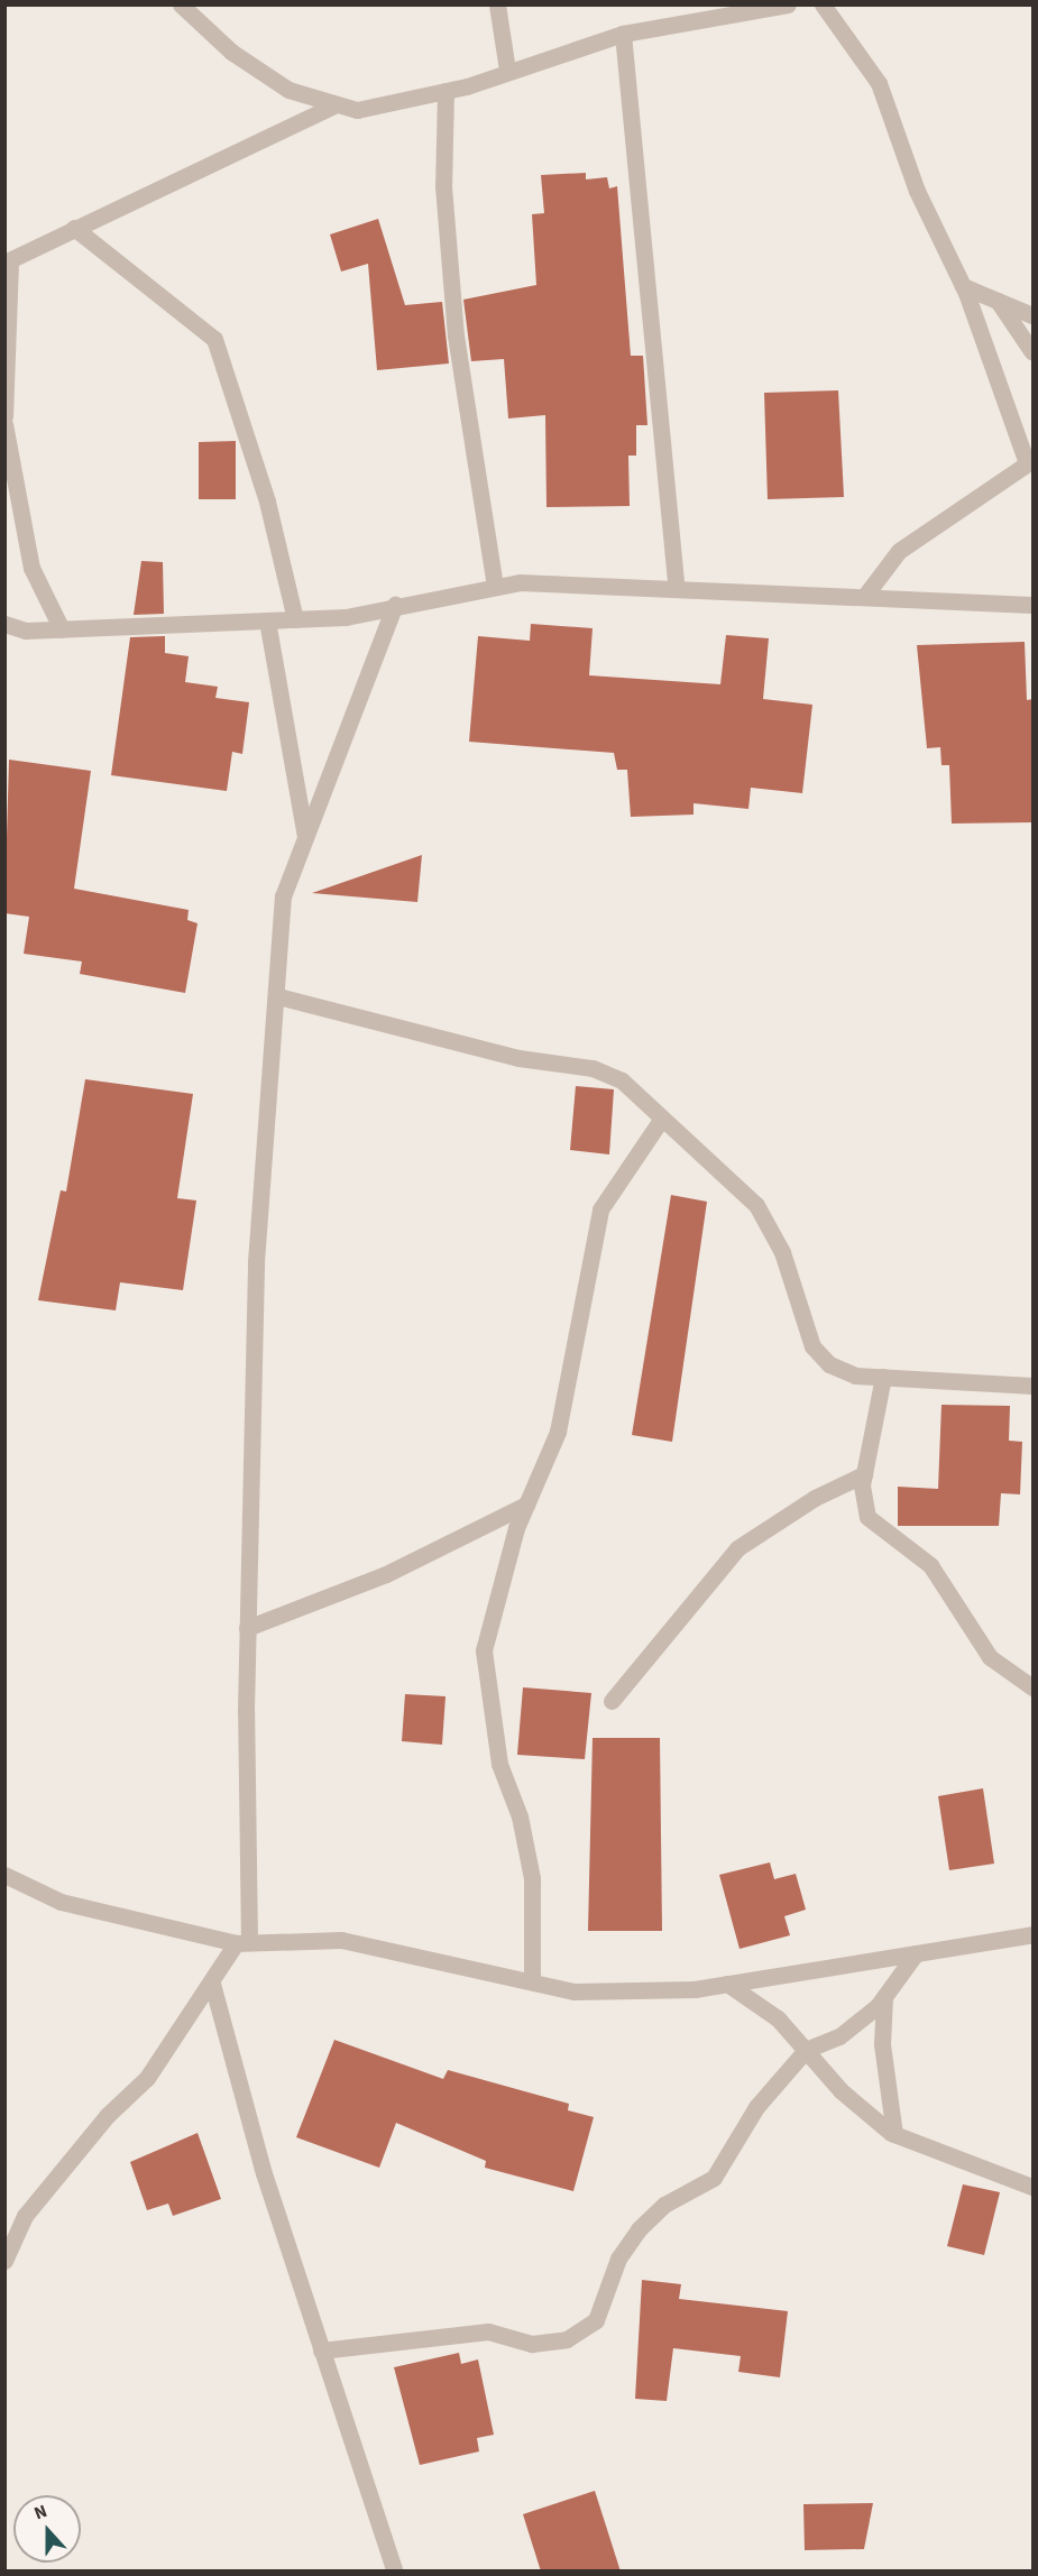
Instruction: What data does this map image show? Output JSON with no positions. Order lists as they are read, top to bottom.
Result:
{
  "north": "top"
}
